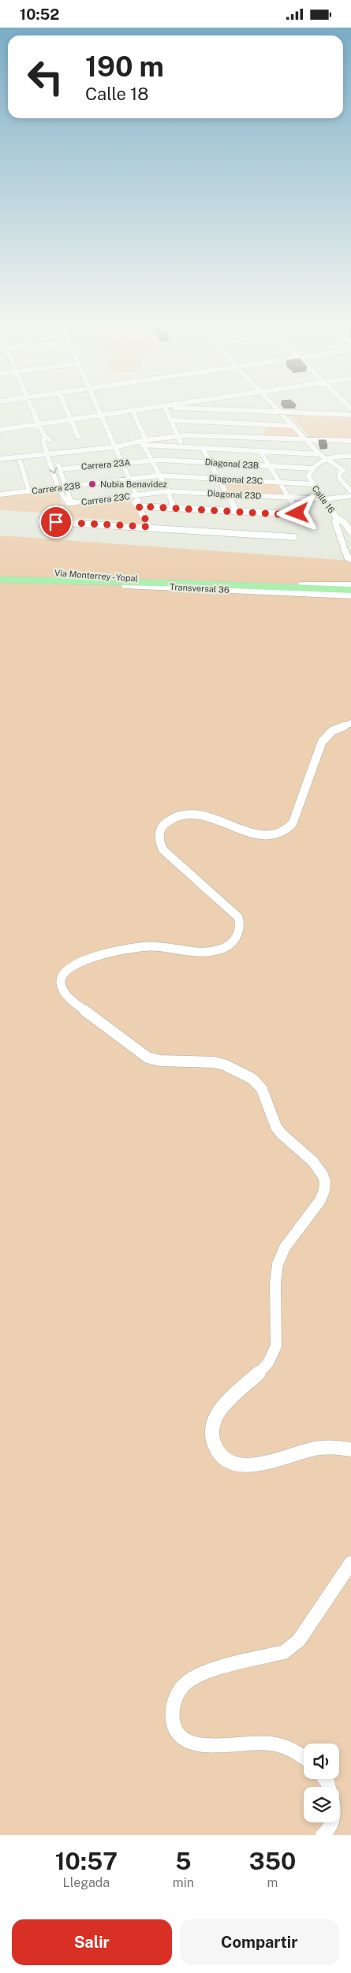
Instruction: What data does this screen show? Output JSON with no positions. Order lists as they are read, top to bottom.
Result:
{
  "streets": {
    "highway": ["Vía Monterrey - Yopal"],
    "street": [
      "Diagonal 23B",
      "Carrera 23A",
      "Diagonal 23C",
      "Carrera 23B",
      "Diagonal 23D",
      "Carrera 23C",
      "Calle 16",
      "Transversal 36"
    ]
  },
  "crossings": [
    ["Diagonal 23B", "Carrera 23A"],
    ["Diagonal 23B", "Calle 16"],
    ["Diagonal 23C", "Carrera 23B"],
    ["Diagonal 23C", "Calle 16"],
    ["Diagonal 23D", "Carrera 23C"],
    ["Diagonal 23D", "Calle 16"],
    ["Vía Monterrey - Yopal", "Transversal 36"]
  ],
  "places": ["Nubia Benavidez"],
  "page": {
    "status": "10:52",
    "turn": ["190 m", "Calle 18"],
    "eta": [
      "10:57",
      "Llegada",
      "5",
      "min",
      "350",
      "m"
    ],
    "buttons": ["Salir", "Compartir"]
  }
}
